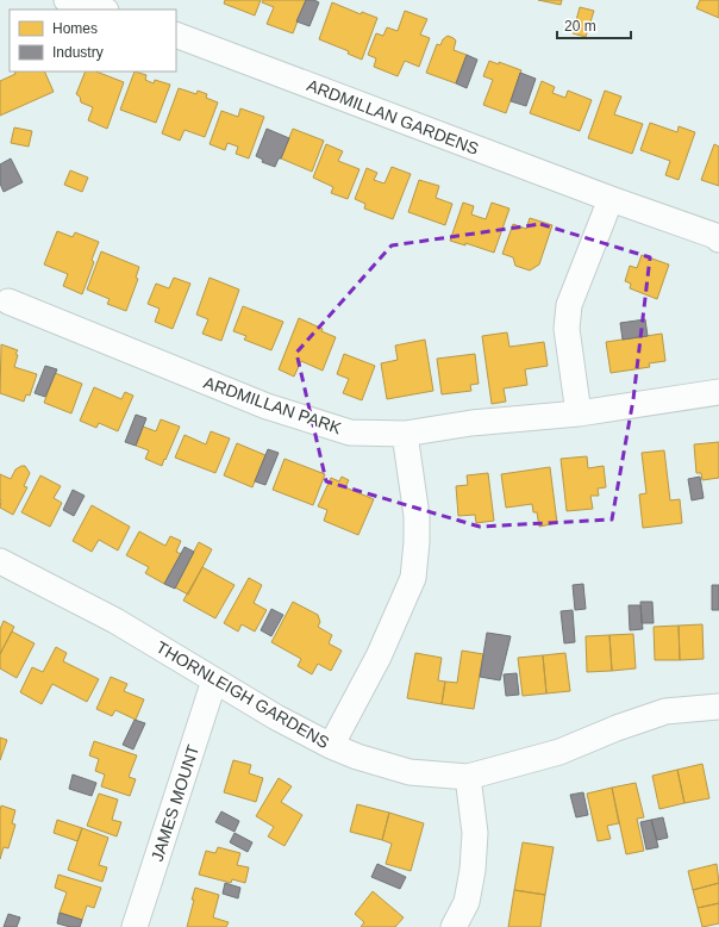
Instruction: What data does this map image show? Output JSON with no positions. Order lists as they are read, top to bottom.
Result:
{
  "streets": {
    "street": [
      "ARDMILLAN GARDENS",
      "ARDMILLAN PARK",
      "THORNLEIGH GARDENS",
      "JAMES MOUNT"
    ]
  },
  "crossings": [
    ["THORNLEIGH GARDENS", "JAMES MOUNT"]
  ],
  "legend": ["Homes", "Industry"],
  "scale_bar": "20 m"
}
